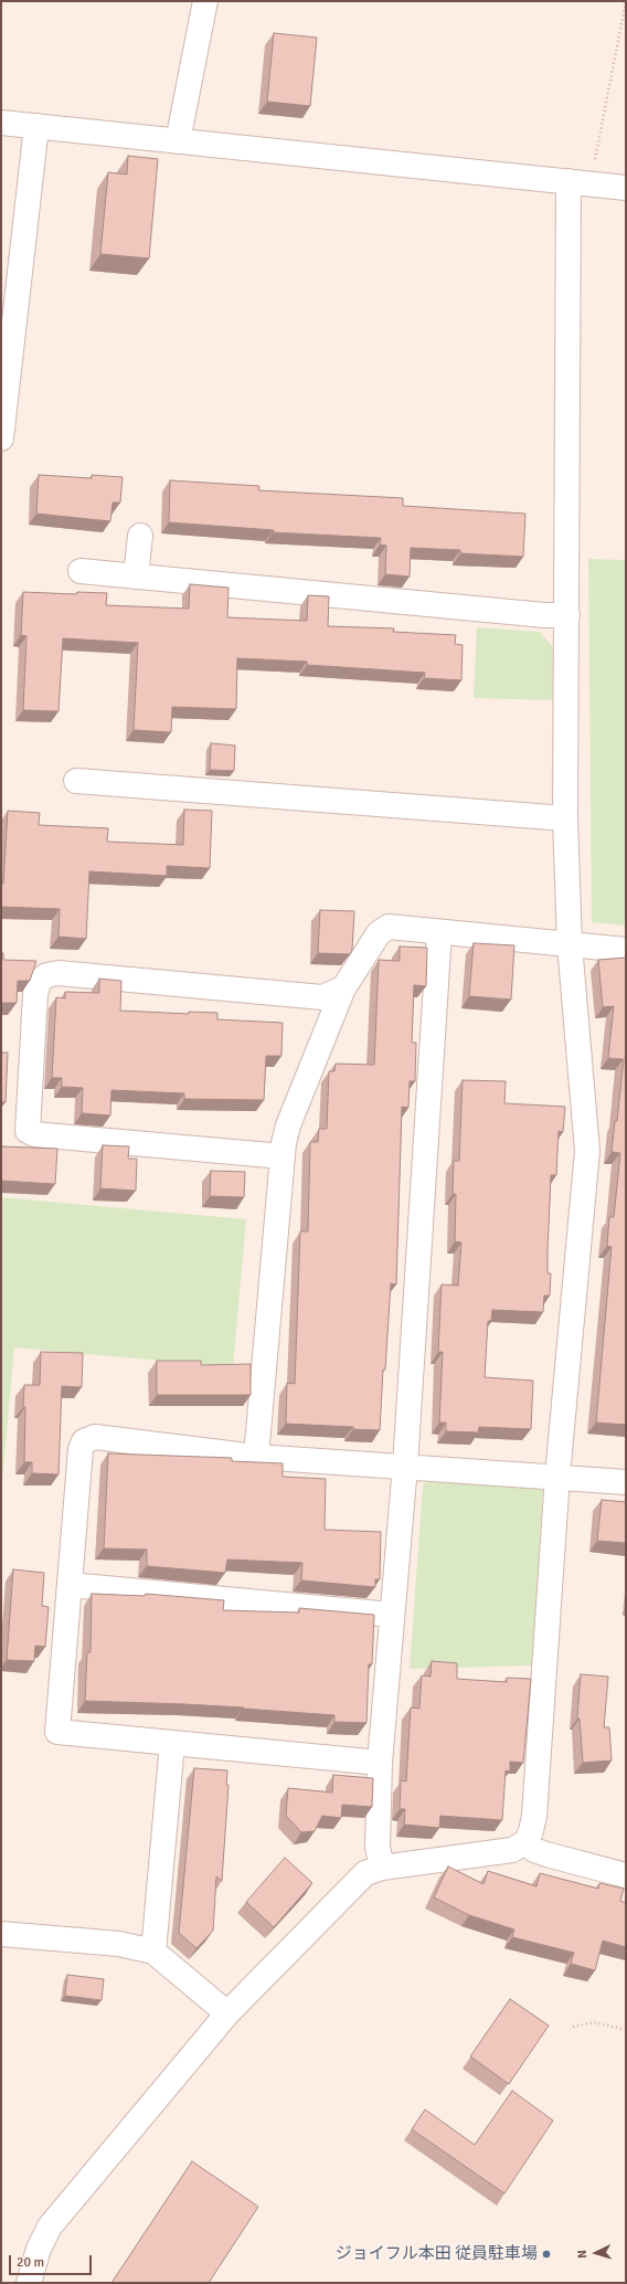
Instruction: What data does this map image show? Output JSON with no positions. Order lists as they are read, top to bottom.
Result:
{
  "places": ["ジョイフル本田 従員駐車場"],
  "scale_bar": "20 m",
  "north": "left"
}
